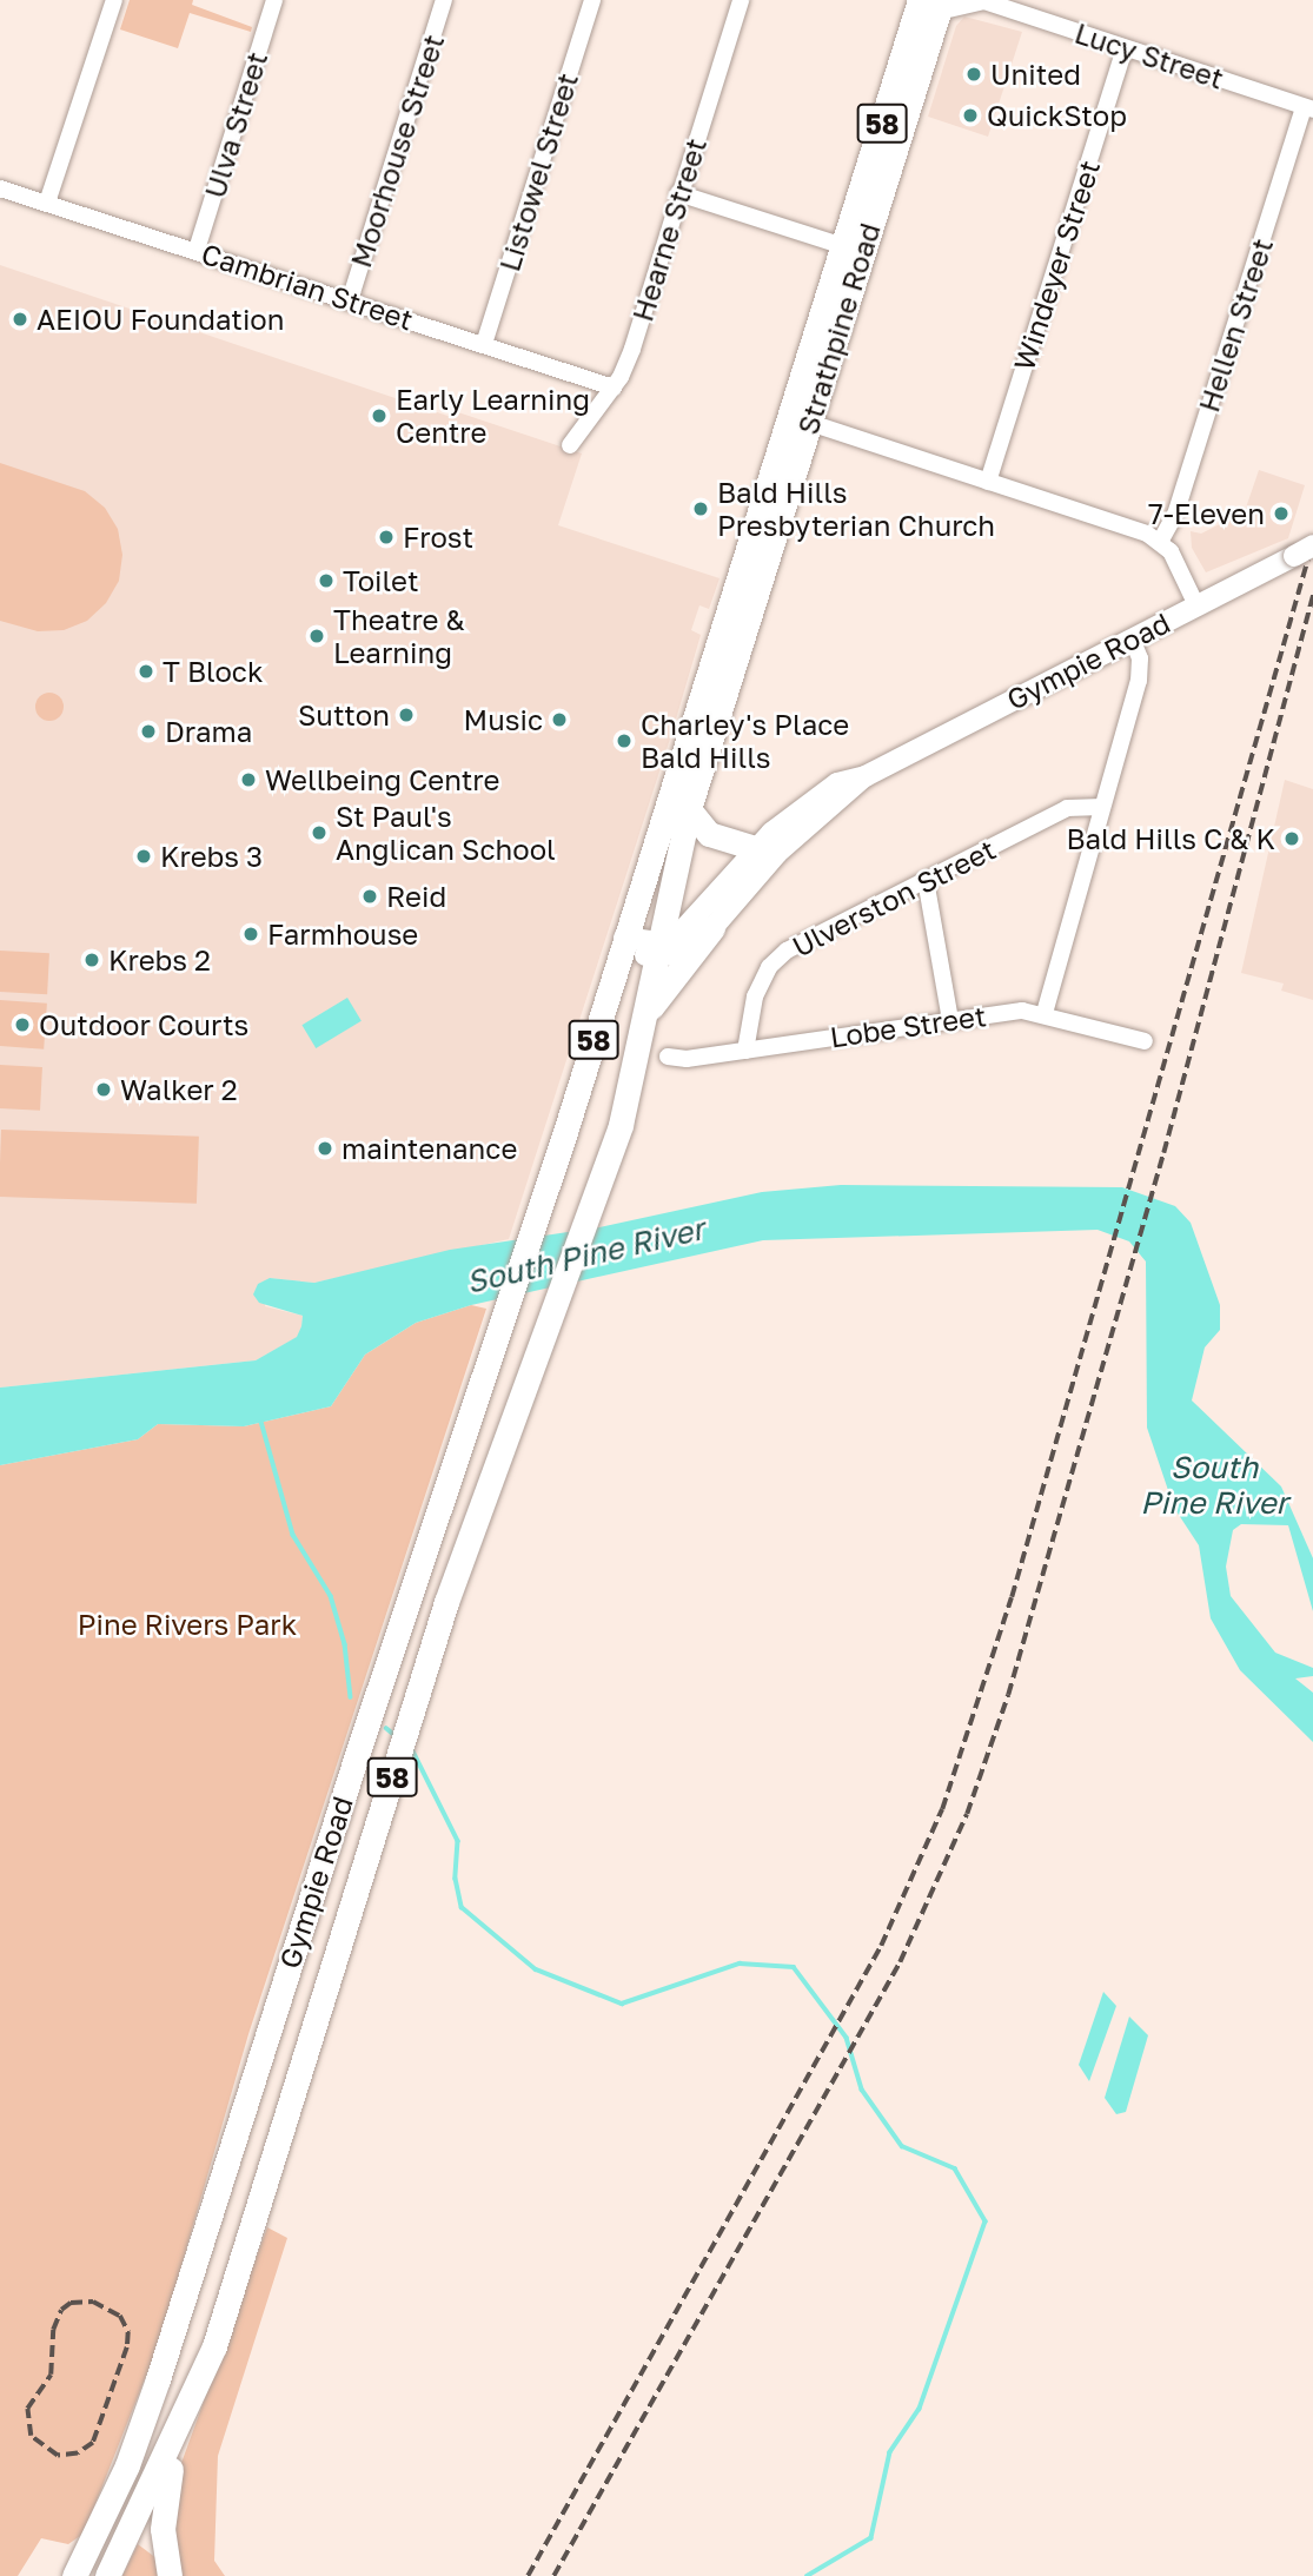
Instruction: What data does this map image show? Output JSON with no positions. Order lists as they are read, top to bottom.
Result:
{
  "streets": {
    "highway": ["58", "Strathpine Road", "Gympie Road"],
    "street": [
      "Lucy Street",
      "Ulva Street",
      "Moorhouse Street",
      "Listowel Street",
      "Hearne Street",
      "Windeyer Street",
      "Cambrian Street",
      "Hellen Street",
      "Ulverston Street",
      "Lobe Street"
    ]
  },
  "crossings": [
    ["Lucy Street", "Windeyer Street"],
    ["Lucy Street", "Hellen Street"],
    ["Lucy Street", "Strathpine Road"],
    ["Ulva Street", "Cambrian Street"],
    ["Moorhouse Street", "Cambrian Street"],
    ["Listowel Street", "Cambrian Street"],
    ["Hearne Street", "Cambrian Street"],
    ["Strathpine Road", "Gympie Road"],
    ["Ulverston Street", "Lobe Street"]
  ],
  "water": ["South Pine River"],
  "parks": ["Pine Rivers Park"],
  "places": [
    "United",
    "QuickStop",
    "AEIOU Foundation",
    "Early Learning Centre",
    "Bald Hills Presbyterian Church",
    "7-Eleven",
    "Frost",
    "Toilet",
    "Theatre & Learning",
    "T Block",
    "Sutton",
    "Music",
    "Drama",
    "Charley's Place Bald Hills",
    "Wellbeing Centre",
    "St Paul's Anglican School",
    "Bald Hills C & K",
    "Krebs 3",
    "Reid",
    "Farmhouse",
    "Krebs 2",
    "Outdoor Courts",
    "Walker 2",
    "maintenance"
  ]
}
